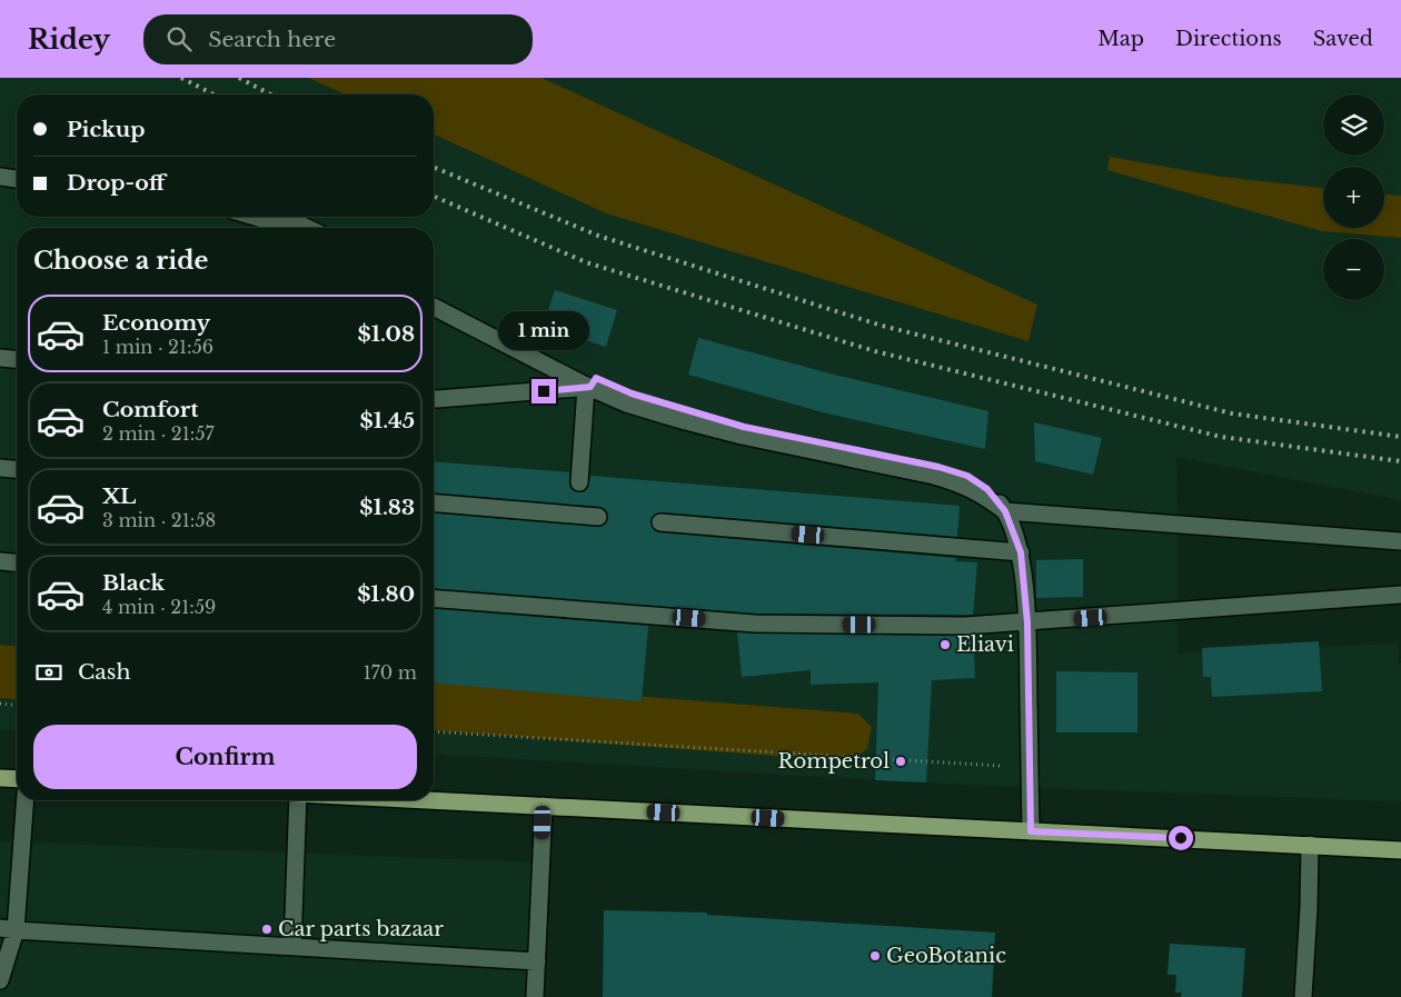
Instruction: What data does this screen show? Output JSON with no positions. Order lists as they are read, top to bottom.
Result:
{
  "places": [
    "Eliavi",
    "Rompetrol",
    "Car parts bazaar",
    "GeoBotanic"
  ],
  "page": {
    "header": "Ridey",
    "search": "Search here",
    "nav": ["Map", "Directions", "Saved"],
    "map_buttons": ["+", "−"],
    "banner": ["Pickup", "Drop-off"],
    "heading": "Choose a ride",
    "list": [
      {
        "name": "Economy",
        "note": "1 min · 21:56",
        "value": "$1.08"
      },
      {
        "name": "Comfort",
        "note": "2 min · 21:57",
        "value": "$1.45"
      },
      {
        "name": "XL",
        "note": "3 min · 21:58",
        "value": "$1.83"
      },
      {
        "name": "Black",
        "note": "4 min · 21:59",
        "value": "$1.80"
      }
    ],
    "bubble": "1 min",
    "pay": ["Cash", "170 m"],
    "buttons": "Confirm"
  }
}
